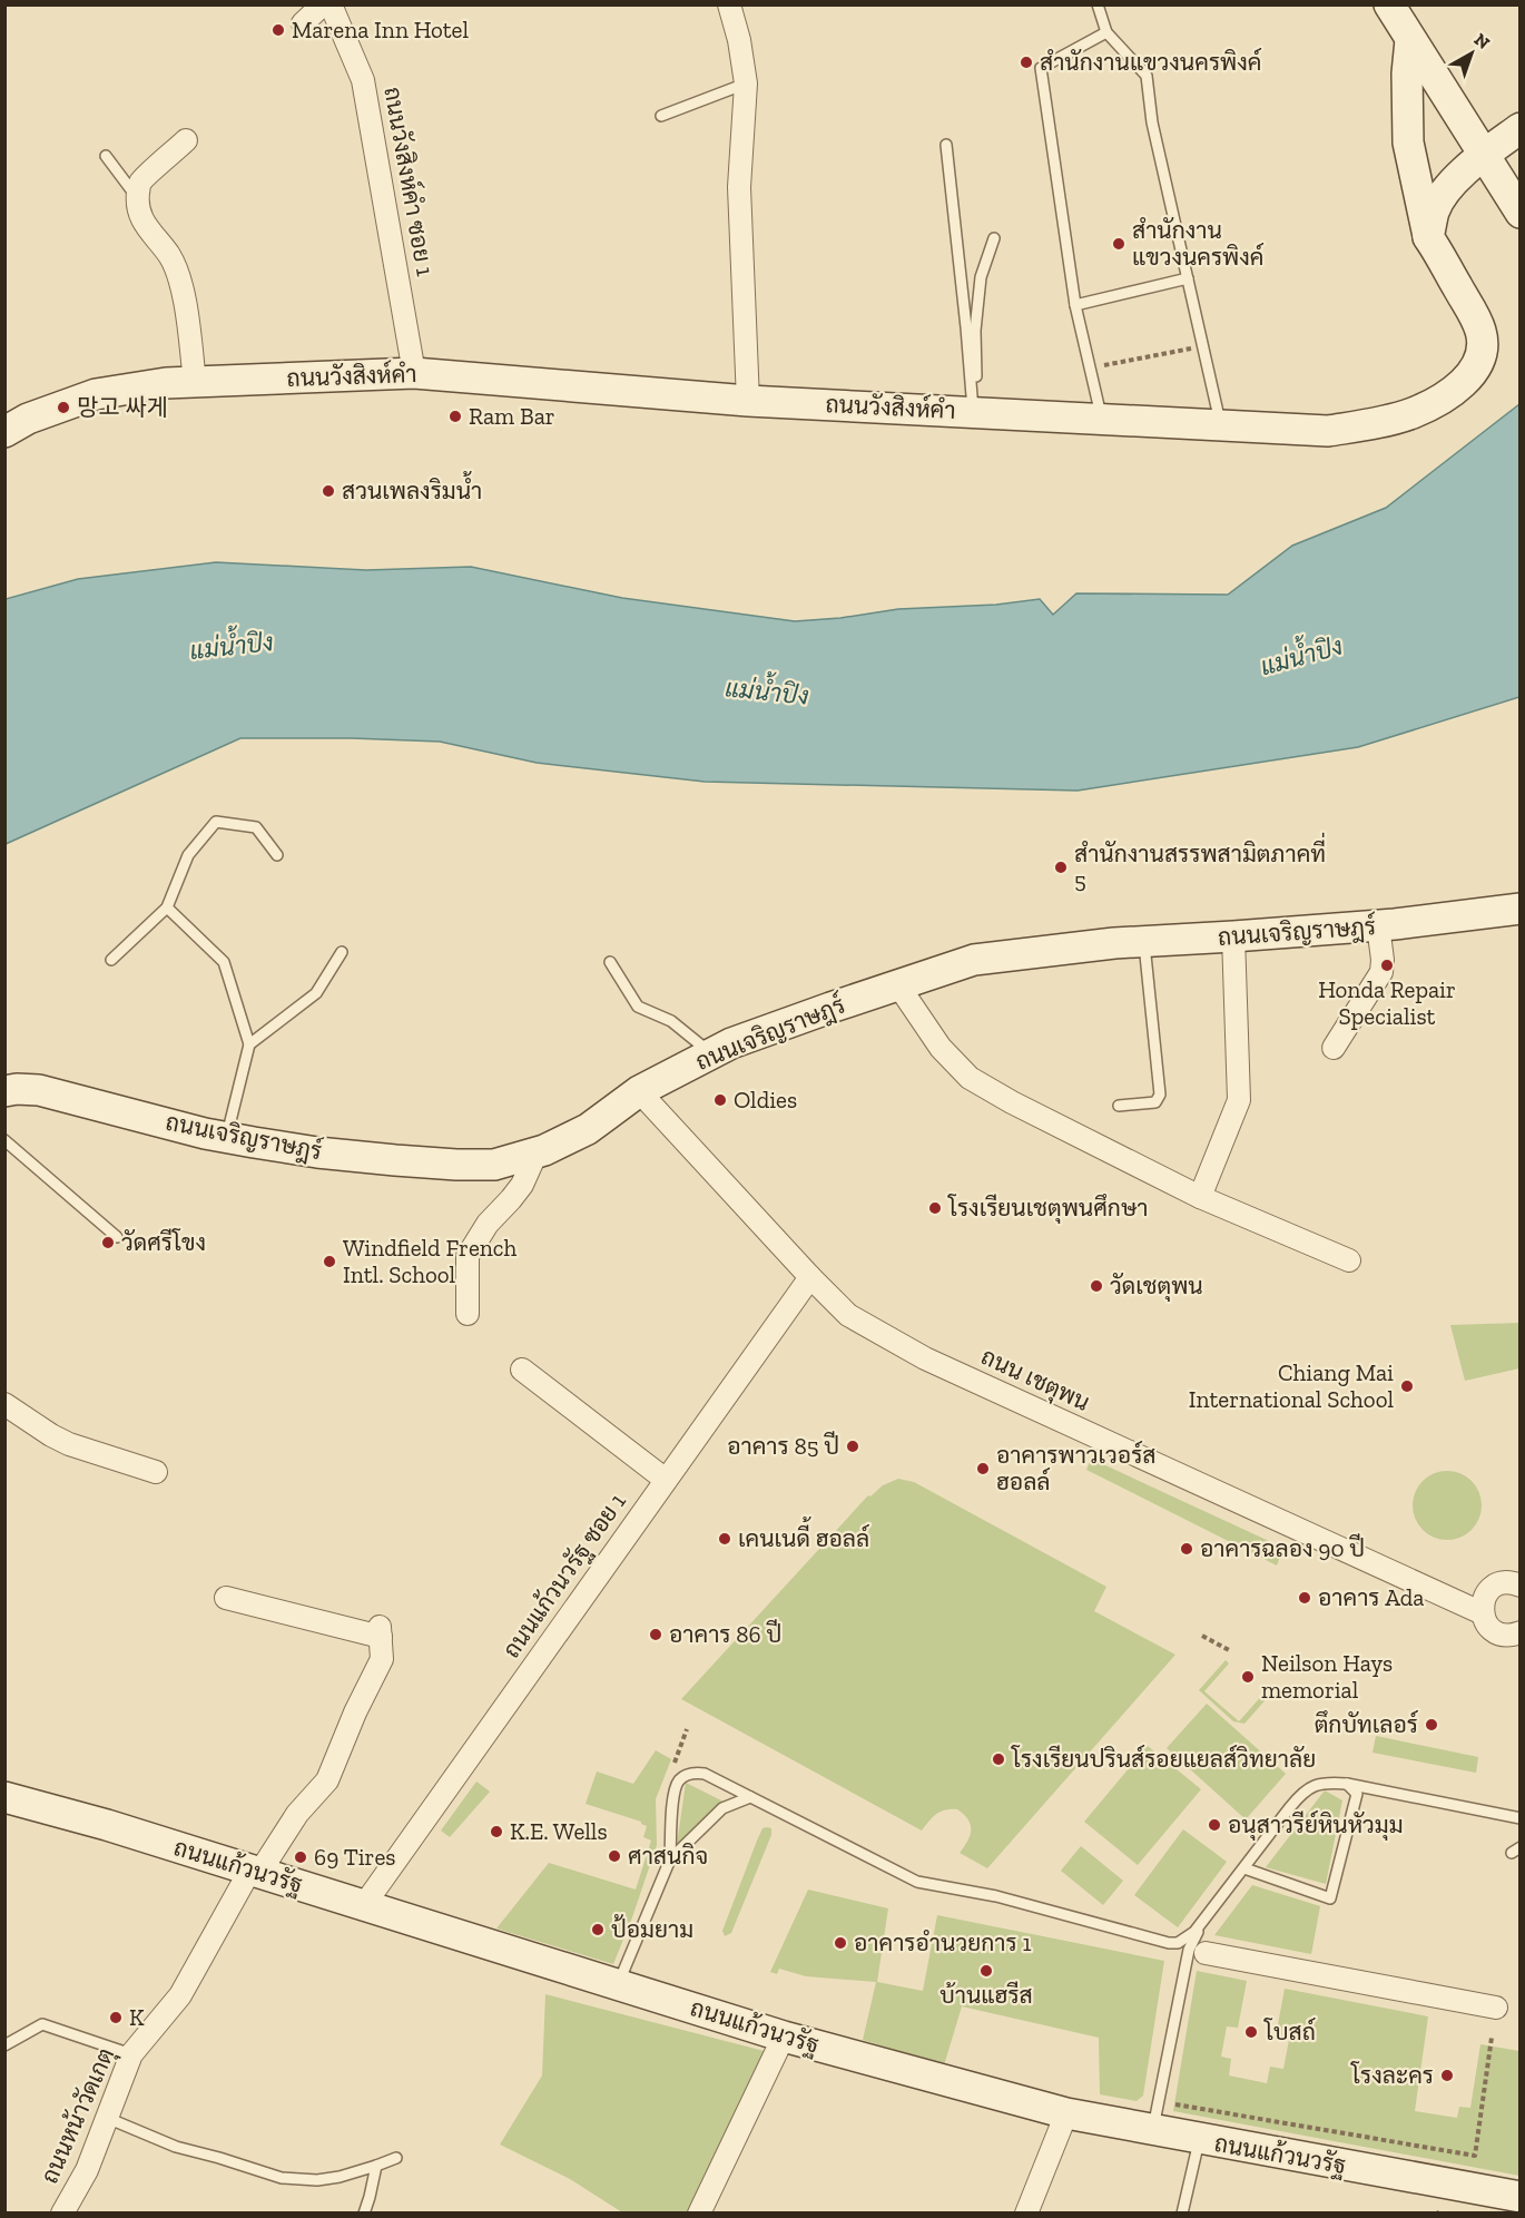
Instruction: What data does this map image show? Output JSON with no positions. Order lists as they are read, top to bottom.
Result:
{
  "streets": {
    "street": [
      "ถนนวังสิงห์คำ ซอย 1",
      "ถนนวังสิงห์คำ",
      "ถนนเจริญราษฎร์",
      "ถนน เชตุพน",
      "ถนนแก้วนวรัฐ ซอย 1",
      "ถนนแก้วนวรัฐ",
      "ถนนหน้าวัดเกตุ"
    ]
  },
  "crossings": [
    ["ถนนวังสิงห์คำ ซอย 1", "ถนนวังสิงห์คำ"],
    ["ถนนเจริญราษฎร์", "ถนน เชตุพน"],
    ["ถนน เชตุพน", "ถนนแก้วนวรัฐ ซอย 1"],
    ["ถนนแก้วนวรัฐ ซอย 1", "ถนนแก้วนวรัฐ"],
    ["ถนนแก้วนวรัฐ", "ถนนหน้าวัดเกตุ"]
  ],
  "water": ["แม่น้ำปิง"],
  "places": [
    "Marena Inn Hotel",
    "สำนักงานแขวงนครพิงค์",
    "สำนักงาน แขวงนครพิงค์",
    "망고 싸게",
    "Ram Bar",
    "สวนเพลงริมน้ำ",
    "สำนักงานสรรพสามิตภาคที่ 5",
    "Honda Repair Specialist",
    "Oldies",
    "โรงเรียนเชตุพนศึกษา",
    "วัดศรีโขง",
    "Windfield French Intl. School",
    "วัดเชตุพน",
    "Chiang Mai International School",
    "อาคาร 85 ปี",
    "อาคารพาวเวอร์ส ฮอลล์",
    "เคนเนดี้ ฮอลล์",
    "อาคารฉลอง 90 ปี",
    "อาคาร Ada",
    "อาคาร 86 ปี",
    "Neilson Hays memorial",
    "ตึกบัทเลอร์",
    "โรงเรียนปรินส์รอยแยลส์วิทยาลัย",
    "อนุสาวรีย์หินหัวมุม",
    "K.E. Wells",
    "ศาสนกิจ",
    "69 Tires",
    "ป้อมยาม",
    "อาคารอำนวยการ 1",
    "บ้านแฮรีส",
    "K",
    "โบสถ์",
    "โรงละคร"
  ],
  "north": "top right"
}
